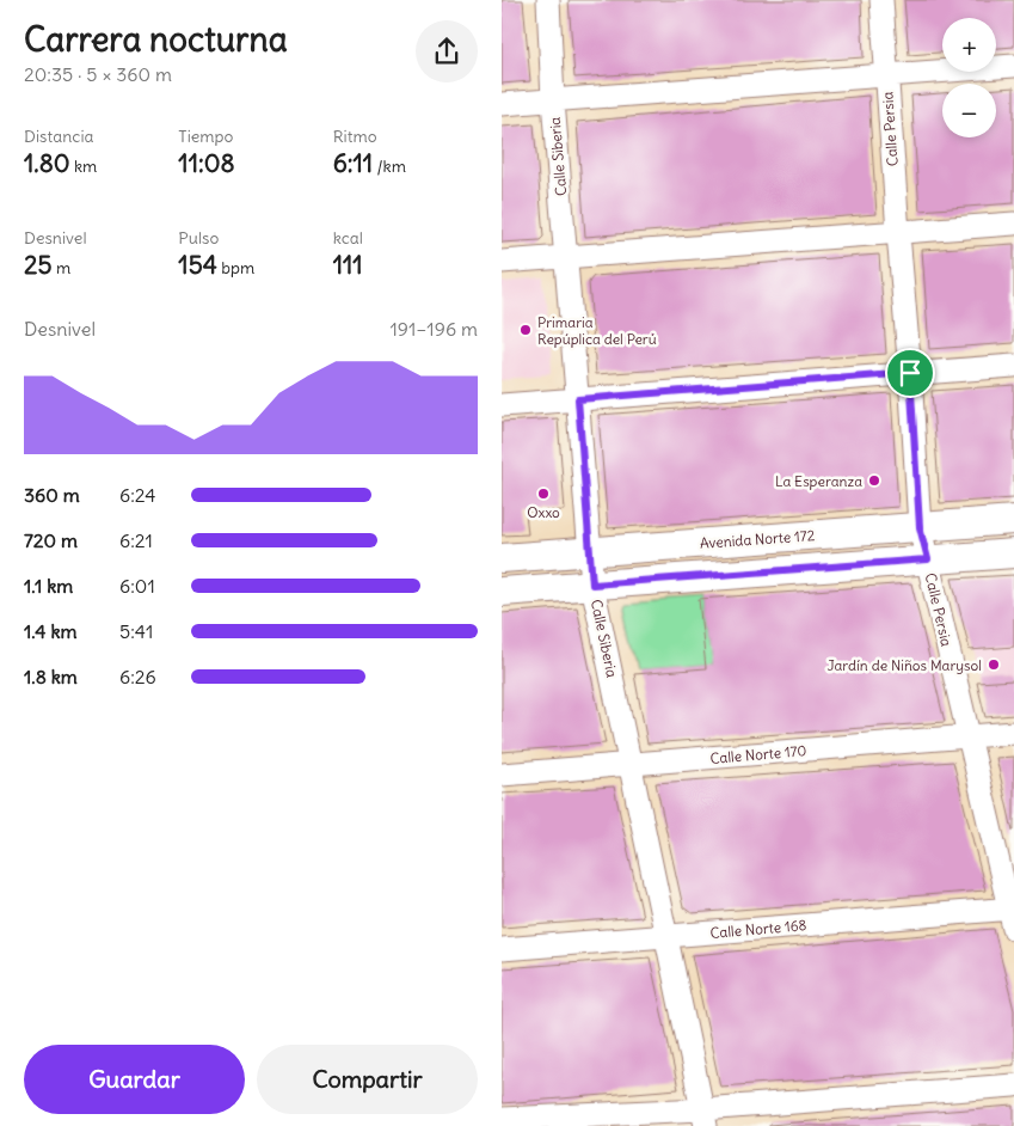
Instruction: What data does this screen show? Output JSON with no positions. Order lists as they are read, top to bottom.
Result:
{
  "streets": {
    "street": [
      "Calle Persia",
      "Calle Siberia",
      "Avenida Norte 172",
      "Calle Norte 170",
      "Calle Norte 168"
    ]
  },
  "crossings": [
    ["Calle Persia", "Avenida Norte 172"],
    ["Calle Persia", "Calle Norte 170"],
    ["Calle Persia", "Calle Norte 168"],
    ["Calle Siberia", "Avenida Norte 172"],
    ["Calle Siberia", "Calle Norte 170"],
    ["Calle Siberia", "Calle Norte 168"]
  ],
  "places": [
    "Primaria Repúplica del Perú",
    "La Esperanza",
    "Oxxo",
    "Jardín de Niños Marysol"
  ],
  "page": {
    "heading": ["Carrera nocturna", "20:35 · 5 × 360 m"],
    "map_buttons": ["+", "−"],
    "stats": [
      ["Distancia", "1.80 km"],
      ["Tiempo", "11:08"],
      ["Ritmo", "6:11 /km"],
      ["Desnivel", "25 m"],
      ["Pulso", "154 bpm"],
      ["kcal", "111"]
    ],
    "chart": ["Desnivel", "191–196 m"],
    "list": [
      {
        "name": "360 m",
        "note": "6:24"
      },
      {
        "name": "720 m",
        "note": "6:21"
      },
      {
        "name": "1.1 km",
        "note": "6:01"
      },
      {
        "name": "1.4 km",
        "note": "5:41"
      },
      {
        "name": "1.8 km",
        "note": "6:26"
      }
    ],
    "buttons": ["Guardar", "Compartir"]
  }
}
